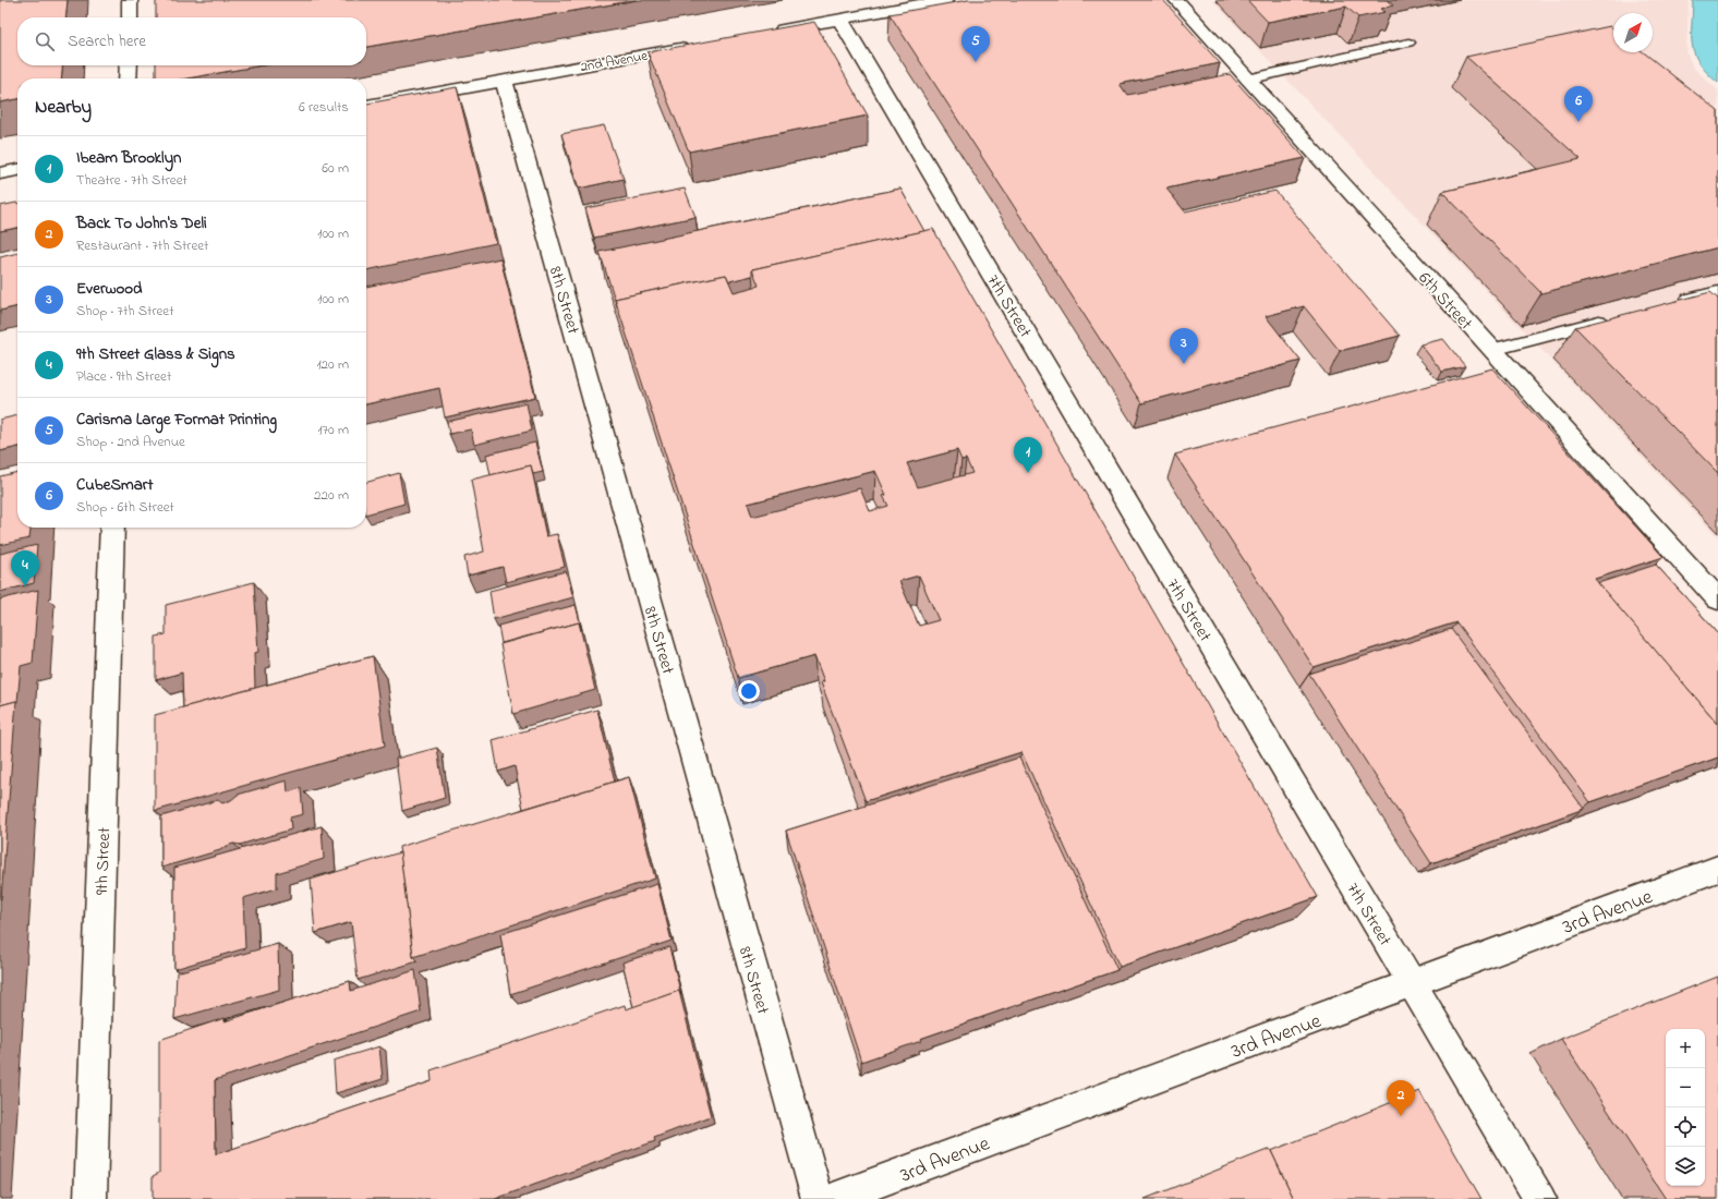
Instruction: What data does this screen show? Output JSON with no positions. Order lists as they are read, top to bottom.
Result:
{
  "streets": {
    "street": [
      "2nd Avenue",
      "8th Street",
      "6th Street",
      "7th Street",
      "9th Street",
      "3rd Avenue"
    ]
  },
  "crossings": [
    ["2nd Avenue", "8th Street"],
    ["7th Street", "3rd Avenue"]
  ],
  "north": "top right",
  "page": {
    "search": "Search here",
    "pins": [
      "5",
      "6",
      "3",
      "1",
      "4",
      "2"
    ],
    "heading": ["Nearby", "6 results"],
    "list": [
      {
        "mark": "1",
        "name": "Ibeam Brooklyn",
        "note": "Theatre · 7th Street",
        "value": "60 m"
      },
      {
        "mark": "2",
        "name": "Back To John's Deli",
        "note": "Restaurant · 7th Street",
        "value": "100 m"
      },
      {
        "mark": "3",
        "name": "Everwood",
        "note": "Shop · 7th Street",
        "value": "100 m"
      },
      {
        "mark": "4",
        "name": "9th Street Glass & Signs",
        "note": "Place · 9th Street",
        "value": "120 m"
      },
      {
        "mark": "5",
        "name": "Carisma Large Format Printing",
        "note": "Shop · 2nd Avenue",
        "value": "170 m"
      },
      {
        "mark": "6",
        "name": "CubeSmart",
        "note": "Shop · 6th Street",
        "value": "220 m"
      }
    ],
    "map_buttons": ["+", "−"]
  }
}
